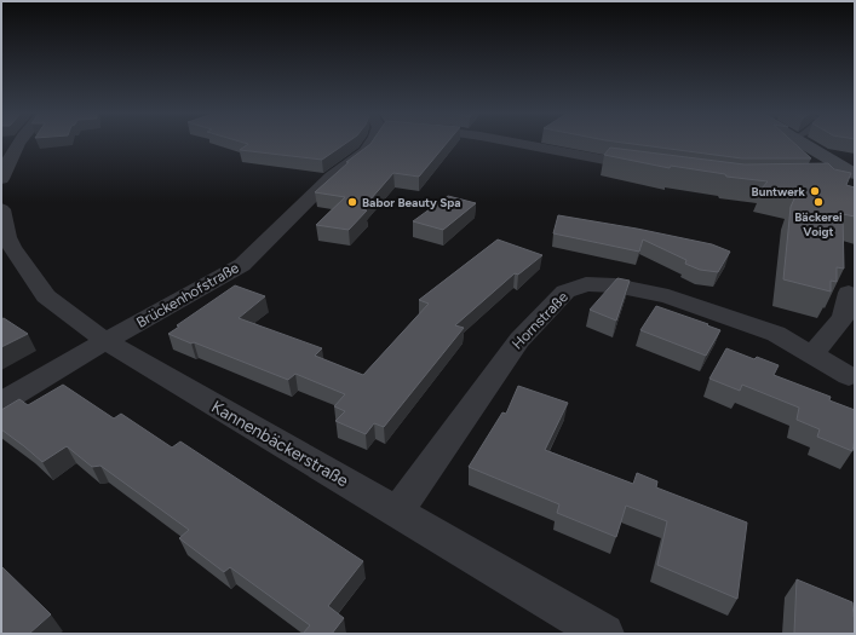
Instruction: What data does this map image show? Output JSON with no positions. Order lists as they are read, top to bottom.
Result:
{
  "streets": {
    "street": ["Brückenhofstraße", "Hornstraße", "Kannenbäckerstraße"]
  },
  "crossings": [
    ["Brückenhofstraße", "Kannenbäckerstraße"],
    ["Hornstraße", "Kannenbäckerstraße"]
  ],
  "places": ["Buntwerk", "Babor Beauty Spa", "Bäckerei Voigt"]
}
